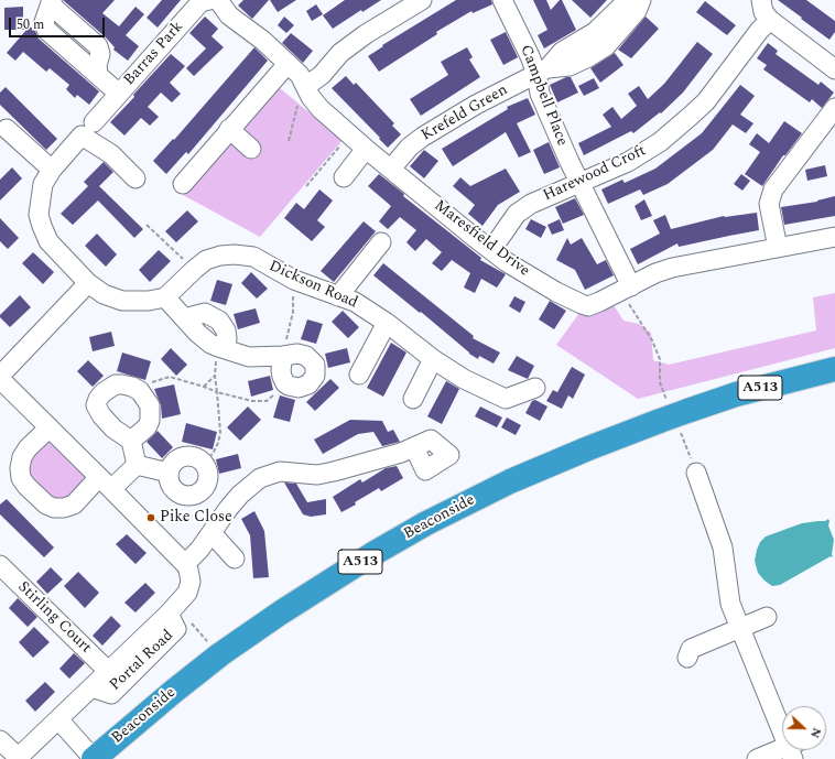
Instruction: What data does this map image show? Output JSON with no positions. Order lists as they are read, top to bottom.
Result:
{
  "streets": {
    "highway": ["A513", "Beaconside"],
    "street": [
      "Barras Park",
      "Campbell Place",
      "Krefeld Green",
      "Harewood Croft",
      "Maresfield Drive",
      "Dickson Road",
      "Stirling Court",
      "Portal Road"
    ]
  },
  "crossings": [
    ["Barras Park", "Maresfield Drive"],
    ["Campbell Place", "Krefeld Green"],
    ["Campbell Place", "Harewood Croft"],
    ["Campbell Place", "Maresfield Drive"],
    ["Krefeld Green", "Maresfield Drive"],
    ["Harewood Croft", "Maresfield Drive"],
    ["Stirling Court", "Portal Road"]
  ],
  "places": ["Pike Close"],
  "scale_bar": "50 m",
  "north": "right"
}
